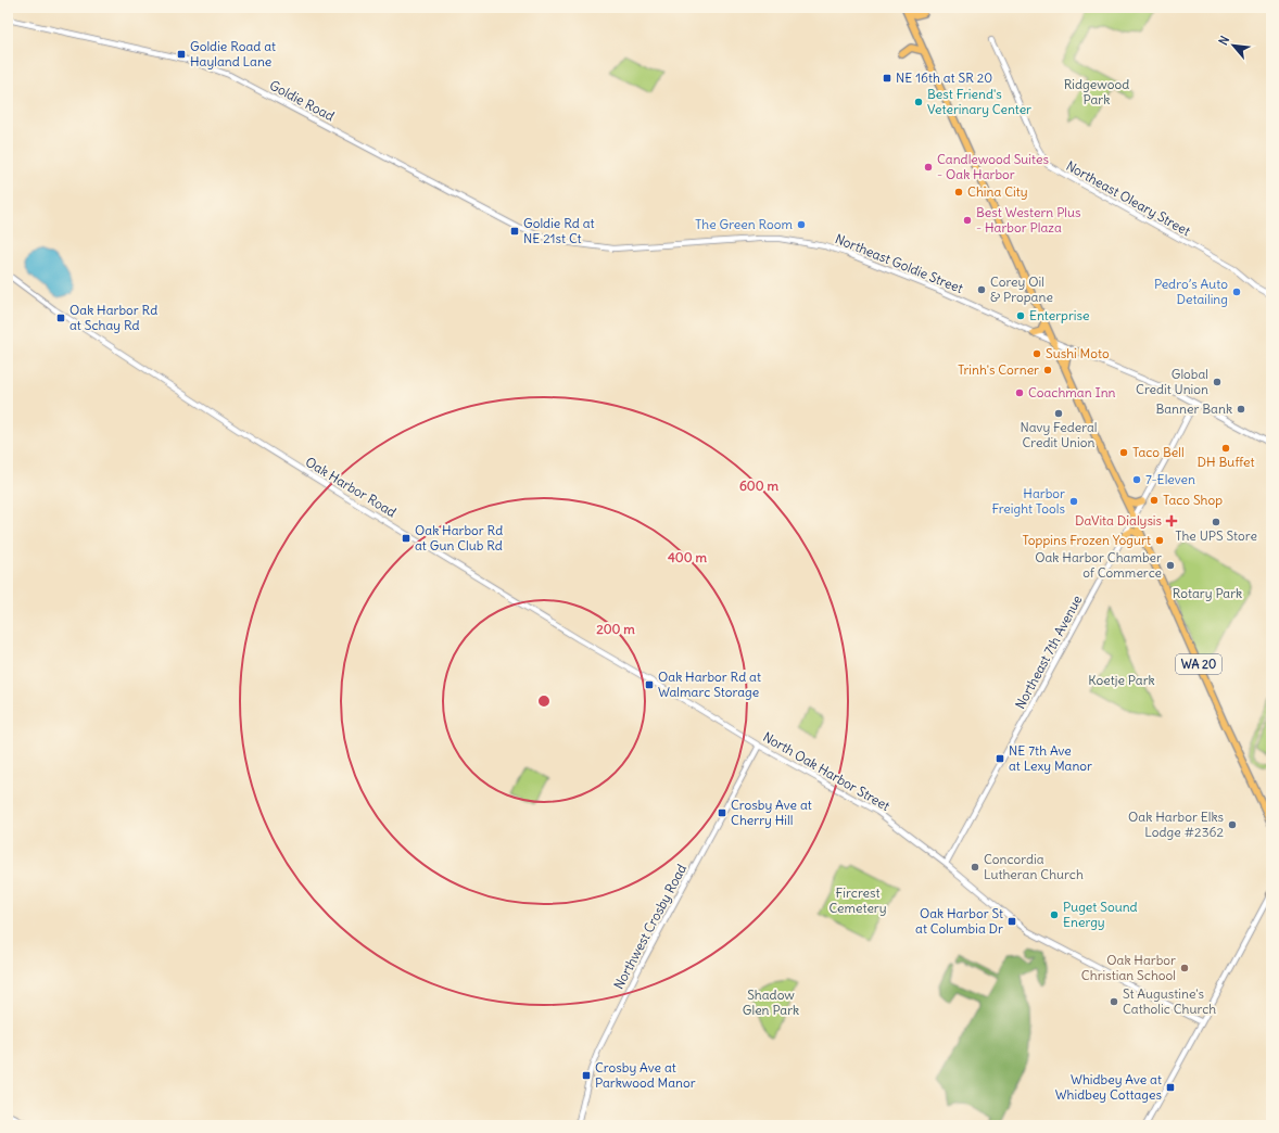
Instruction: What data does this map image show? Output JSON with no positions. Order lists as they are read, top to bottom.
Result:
{
  "streets": {
    "main road": ["WA 20"],
    "street": [
      "Goldie Road",
      "Northeast Oleary Street",
      "Northeast Goldie Street",
      "Oak Harbor Road",
      "Northeast 7th Avenue",
      "North Oak Harbor Street",
      "Northwest Crosby Road"
    ]
  },
  "crossings": [
    ["Goldie Road", "Northeast Goldie Street"],
    ["Northeast Goldie Street", "Northeast 7th Avenue"],
    ["Northeast Goldie Street", "WA 20"],
    ["Oak Harbor Road", "North Oak Harbor Street"],
    ["Northeast 7th Avenue", "WA 20"],
    ["Northeast 7th Avenue", "North Oak Harbor Street"],
    ["North Oak Harbor Street", "Northwest Crosby Road"]
  ],
  "parks": [
    "Ridgewood Park",
    "Rotary Park",
    "Koetje Park",
    "Fircrest Cemetery",
    "Shadow Glen Park"
  ],
  "places": {
    "transit": [
      "Goldie Road at Hayland Lane",
      "NE 16th at SR 20",
      "Goldie Rd at NE 21st Ct",
      "Oak Harbor Rd at Schay Rd",
      "Oak Harbor Rd at Gun Club Rd",
      "Oak Harbor Rd at Walmarc Storage",
      "NE 7th Ave at Lexy Manor",
      "Crosby Ave at Cherry Hill",
      "Oak Harbor St at Columbia Dr",
      "Crosby Ave at Parkwood Manor",
      "Whidbey Ave at Whidbey Cottages"
    ],
    "other": [
      "Best Friend's Veterinary Center",
      "Candlewood Suites - Oak Harbor",
      "China City",
      "Best Western Plus - Harbor Plaza",
      "The Green Room",
      "Corey Oil & Propane",
      "Pedro’s Auto Detailing",
      "Enterprise",
      "Sushi Moto",
      "Trinh's Corner",
      "Global Credit Union",
      "Coachman Inn",
      "Banner Bank",
      "Navy Federal Credit Union",
      "DH Buffet",
      "Taco Bell",
      "7-Eleven",
      "Taco Shop",
      "Harbor Freight Tools",
      "The UPS Store",
      "Toppins Frozen Yogurt",
      "Oak Harbor Chamber of Commerce",
      "Oak Harbor Elks Lodge #2362",
      "Concordia Lutheran Church",
      "Puget Sound Energy",
      "Oak Harbor Christian School",
      "St Augustine's Catholic Church"
    ],
    "health": ["DaVita Dialysis"]
  },
  "north": "top left",
  "rings": ["600 m", "400 m", "200 m"]
}
